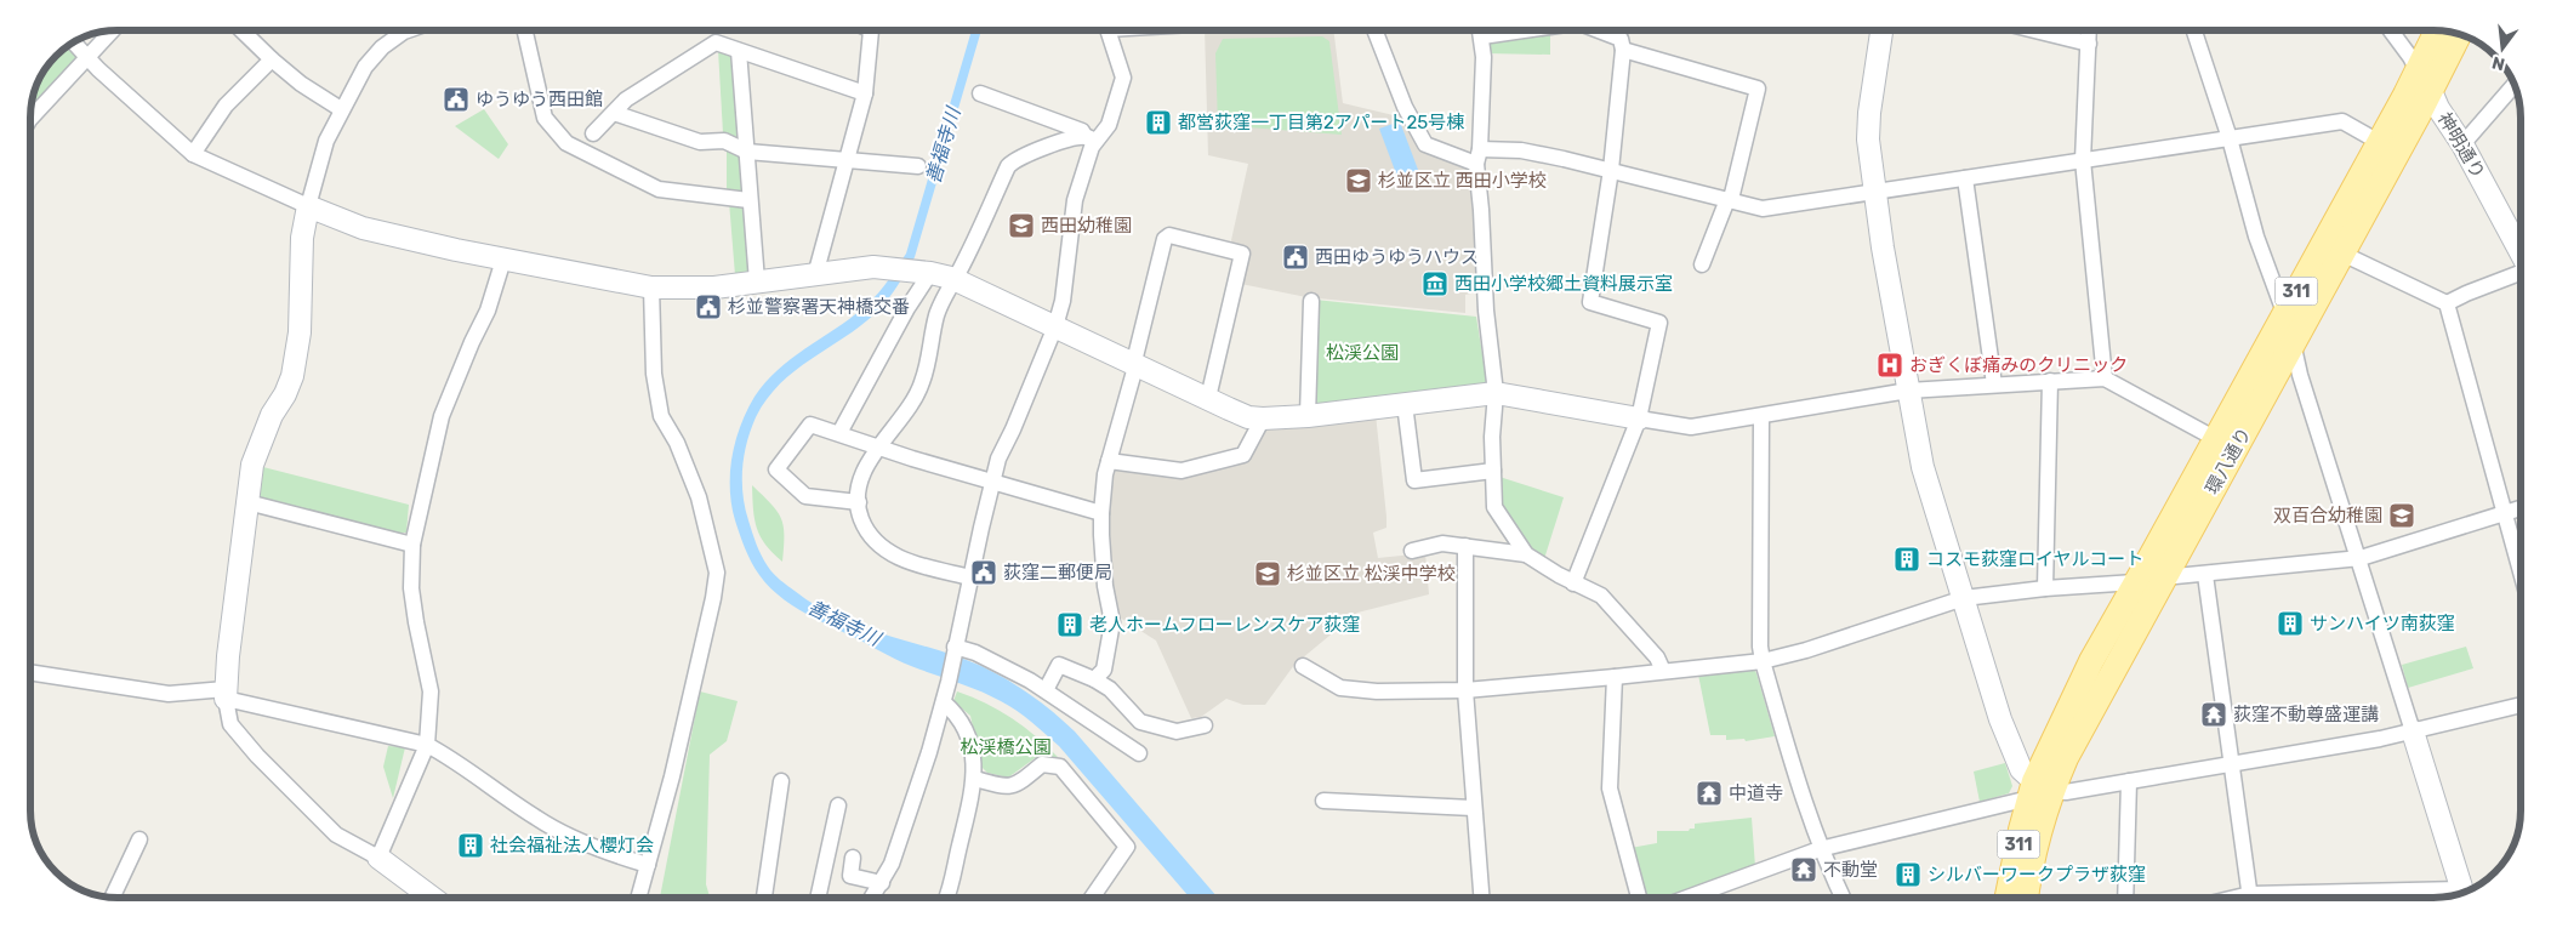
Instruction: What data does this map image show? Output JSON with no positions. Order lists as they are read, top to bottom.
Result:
{
  "streets": {
    "main road": ["311", "環八通り"],
    "street": ["神明通り"]
  },
  "crossings": [
    ["神明通り", "環八通り"]
  ],
  "water": ["善福寺川"],
  "parks": ["松渓公園", "松渓橋公園"],
  "places": {
    "public building": [
      "ゆうゆう西田館",
      "西田ゆうゆうハウス",
      "杉並警察署天神橋交番",
      "荻窪二郵便局"
    ],
    "building": [
      "都営荻窪一丁目第2アパート25号棟",
      "コスモ荻窪ロイヤルコート",
      "サンハイツ南荻窪",
      "老人ホームフローレンスケア荻窪",
      "社会福祉法人櫻灯会",
      "シルバーワークプラザ荻窪"
    ],
    "school or university": [
      "杉並区立 西田小学校",
      "西田幼稚園",
      "双百合幼稚園",
      "杉並区立 松渓中学校"
    ],
    "museum": ["西田小学校郷土資料展示室"],
    "hospital": ["おぎくぼ痛みのクリニック"],
    "temple": ["荻窪不動尊盛運講", "中道寺", "不動堂"]
  },
  "north": "bottom"
}
